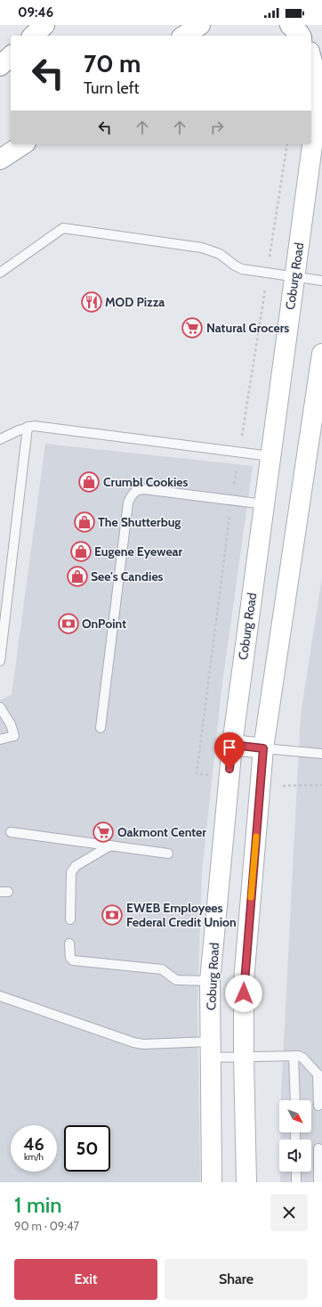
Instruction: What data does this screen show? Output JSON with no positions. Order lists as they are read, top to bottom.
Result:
{
  "streets": {
    "main road": ["Coburg Road"]
  },
  "places": {
    "restaurant": ["MOD Pizza"],
    "supermarket": ["Natural Grocers", "Oakmont Center"],
    "shop": [
      "Crumbl Cookies",
      "The Shutterbug",
      "Eugene Eyewear",
      "See's Candies"
    ],
    "bank": ["OnPoint", "EWEB Employees Federal Credit Union"]
  },
  "north": "bottom right",
  "page": {
    "status": "09:46",
    "turn": ["70 m", "Turn left"],
    "speed": "46 km/h",
    "limit": "50",
    "heading": ["1 min", "90 m · 09:47"],
    "buttons": ["Exit", "Share"]
  }
}
